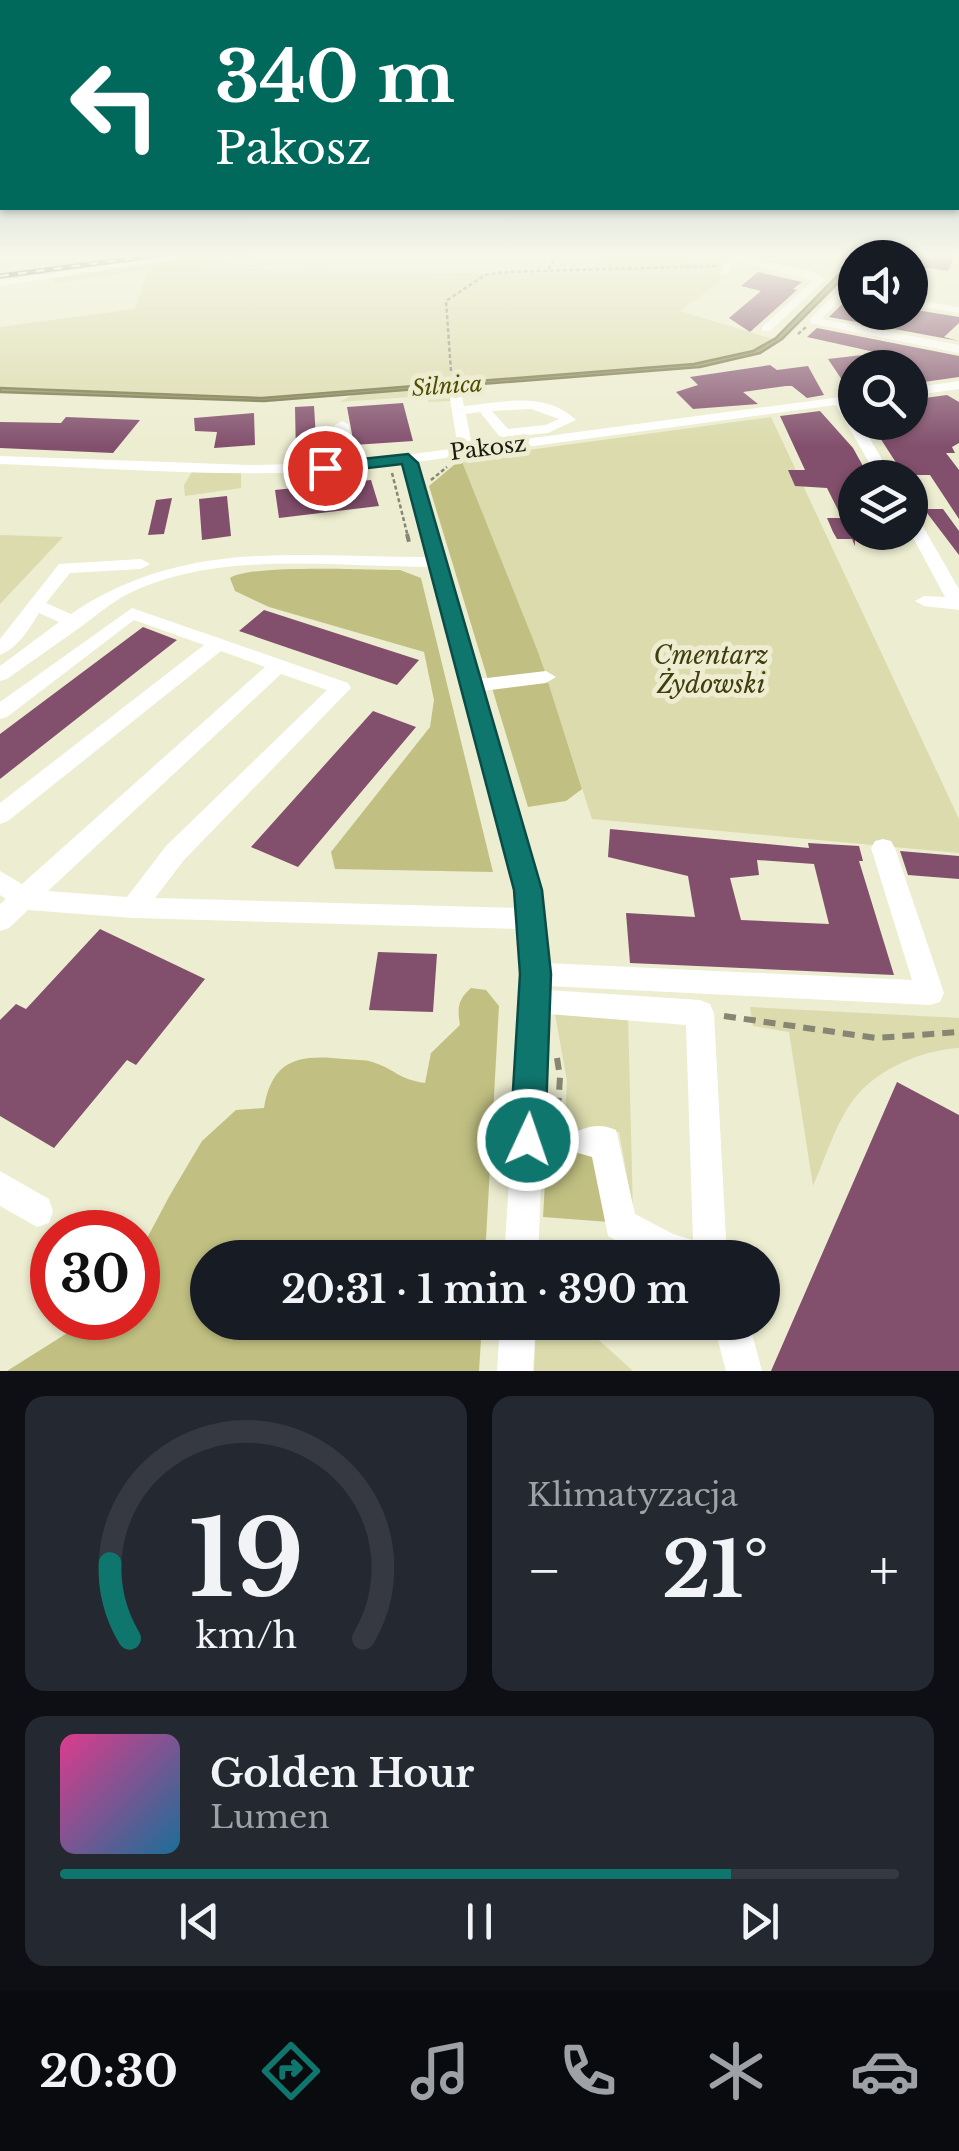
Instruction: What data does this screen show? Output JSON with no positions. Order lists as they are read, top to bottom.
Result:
{
  "streets": {
    "street": ["Pakosz"]
  },
  "water": ["Silnica"],
  "parks": ["Cmentarz Żydowski"],
  "page": {
    "turn": ["340 m", "Pakosz"],
    "limit": "30",
    "trip": "20:31 · 1 min · 390 m",
    "tile": "Klimatyzacja",
    "heat": ["−", "21°", "+"],
    "song": ["Golden Hour", "Lumen"],
    "tabs": "20:30",
    "gauge": ["19", "km/h"]
  }
}
